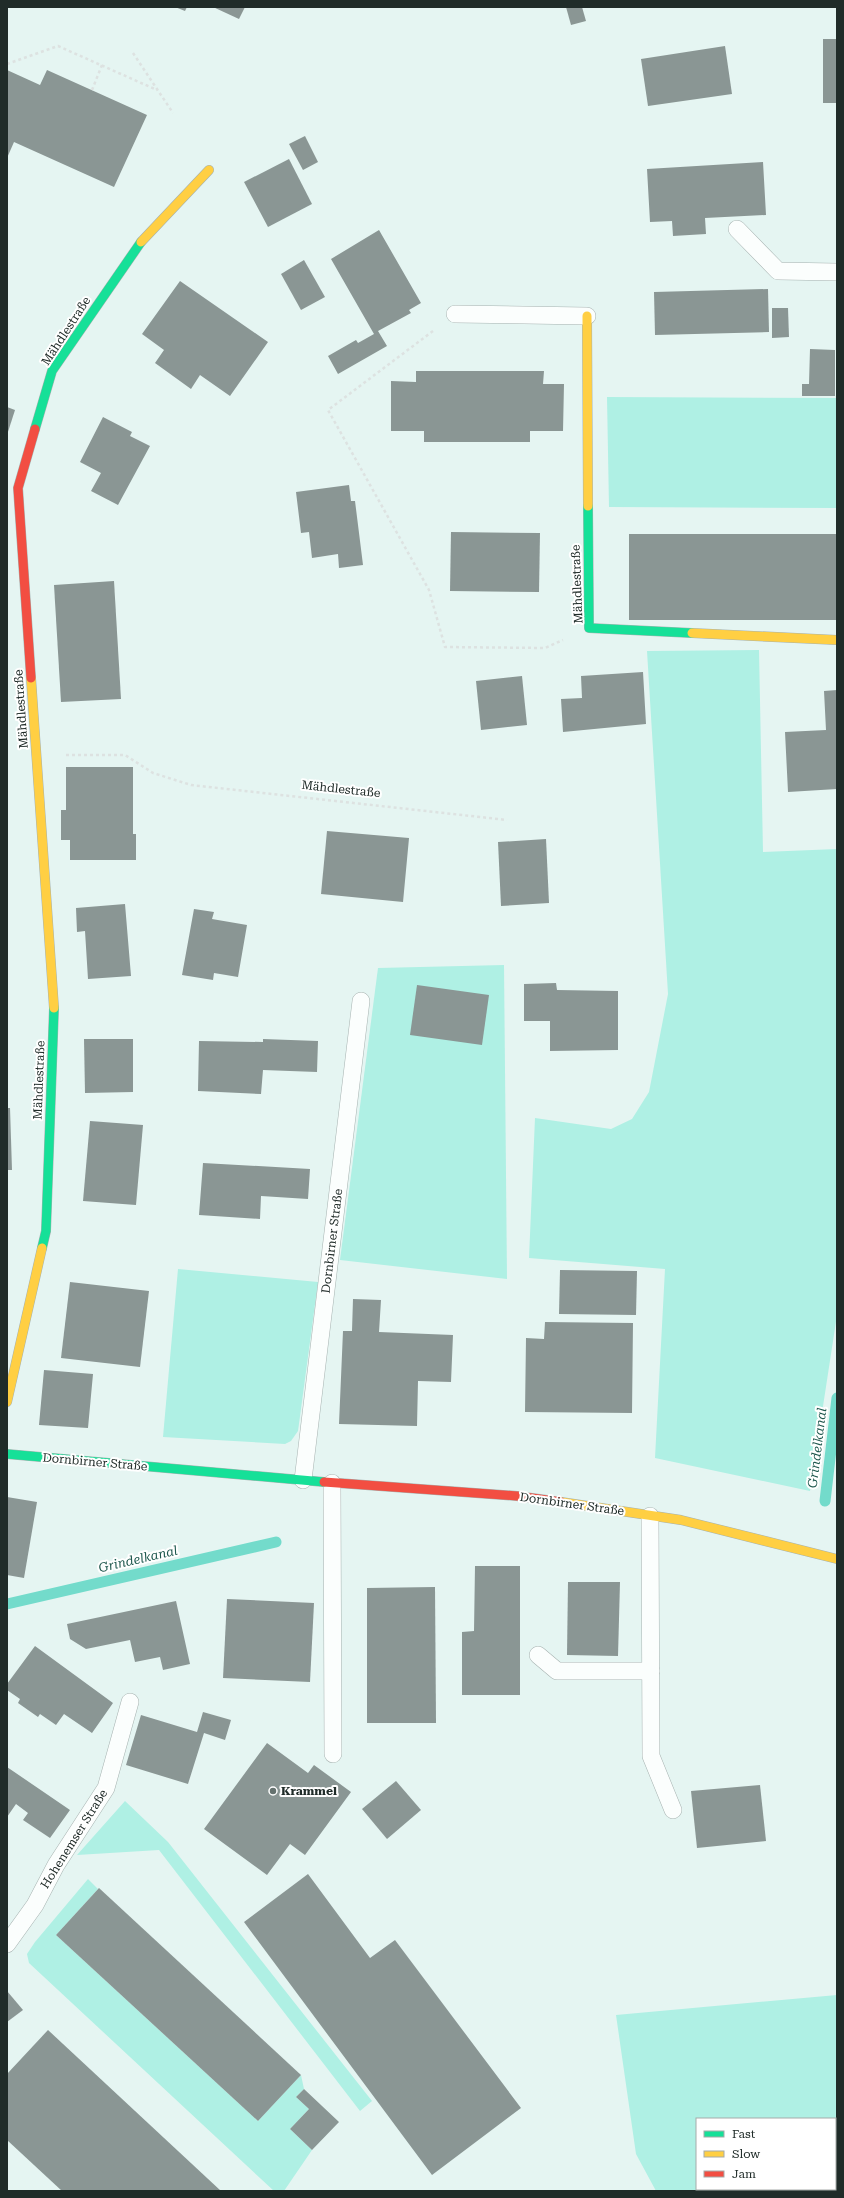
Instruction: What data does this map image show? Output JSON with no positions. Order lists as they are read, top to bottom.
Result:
{
  "streets": {
    "street": ["Mähdlestraße", "Dornbirner Straße"],
    "lane": ["Hohenemser Straße"]
  },
  "water": ["Grindelkanal"],
  "places": ["Krammel"],
  "legend": ["Fast", "Slow", "Jam"]
}
